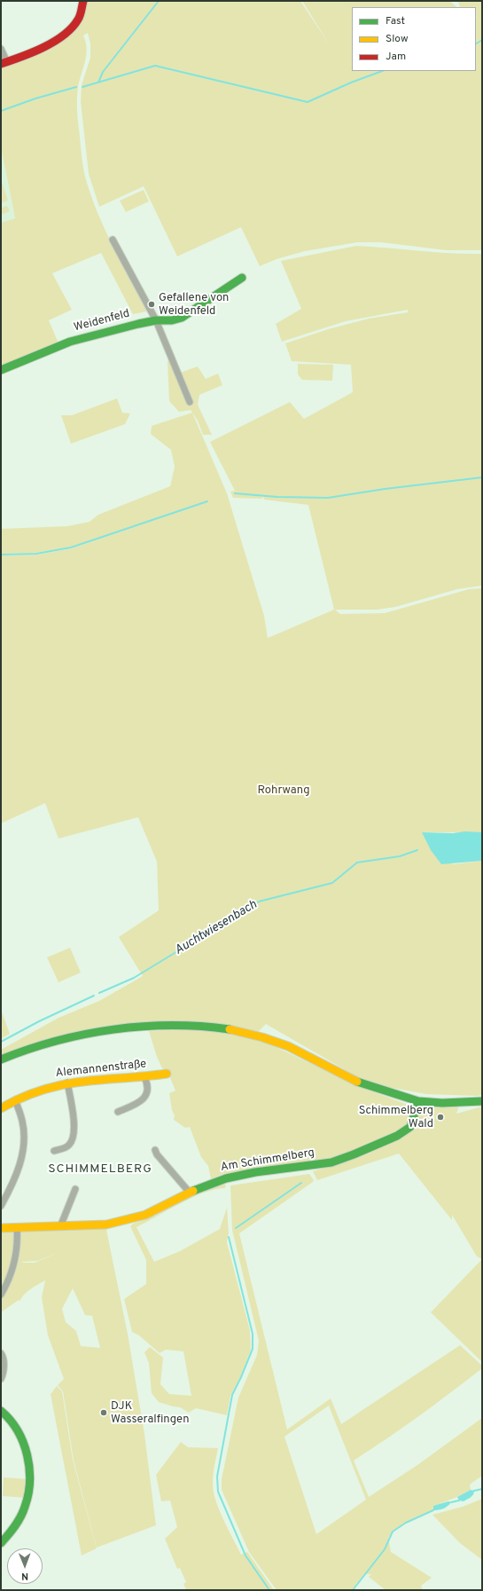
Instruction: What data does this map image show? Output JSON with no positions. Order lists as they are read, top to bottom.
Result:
{
  "streets": {
    "street": ["Weidenfeld", "Alemannenstraße", "Am Schimmelberg"]
  },
  "districts": ["SCHIMMELBERG"],
  "water": ["Auchtwiesenbach"],
  "parks": ["Rohrwang"],
  "places": ["Gefallene von Weidenfeld", "Schimmelberg Wald", "DJK Wasseralfingen"],
  "legend": ["Fast", "Slow", "Jam"],
  "north": "bottom"
}
